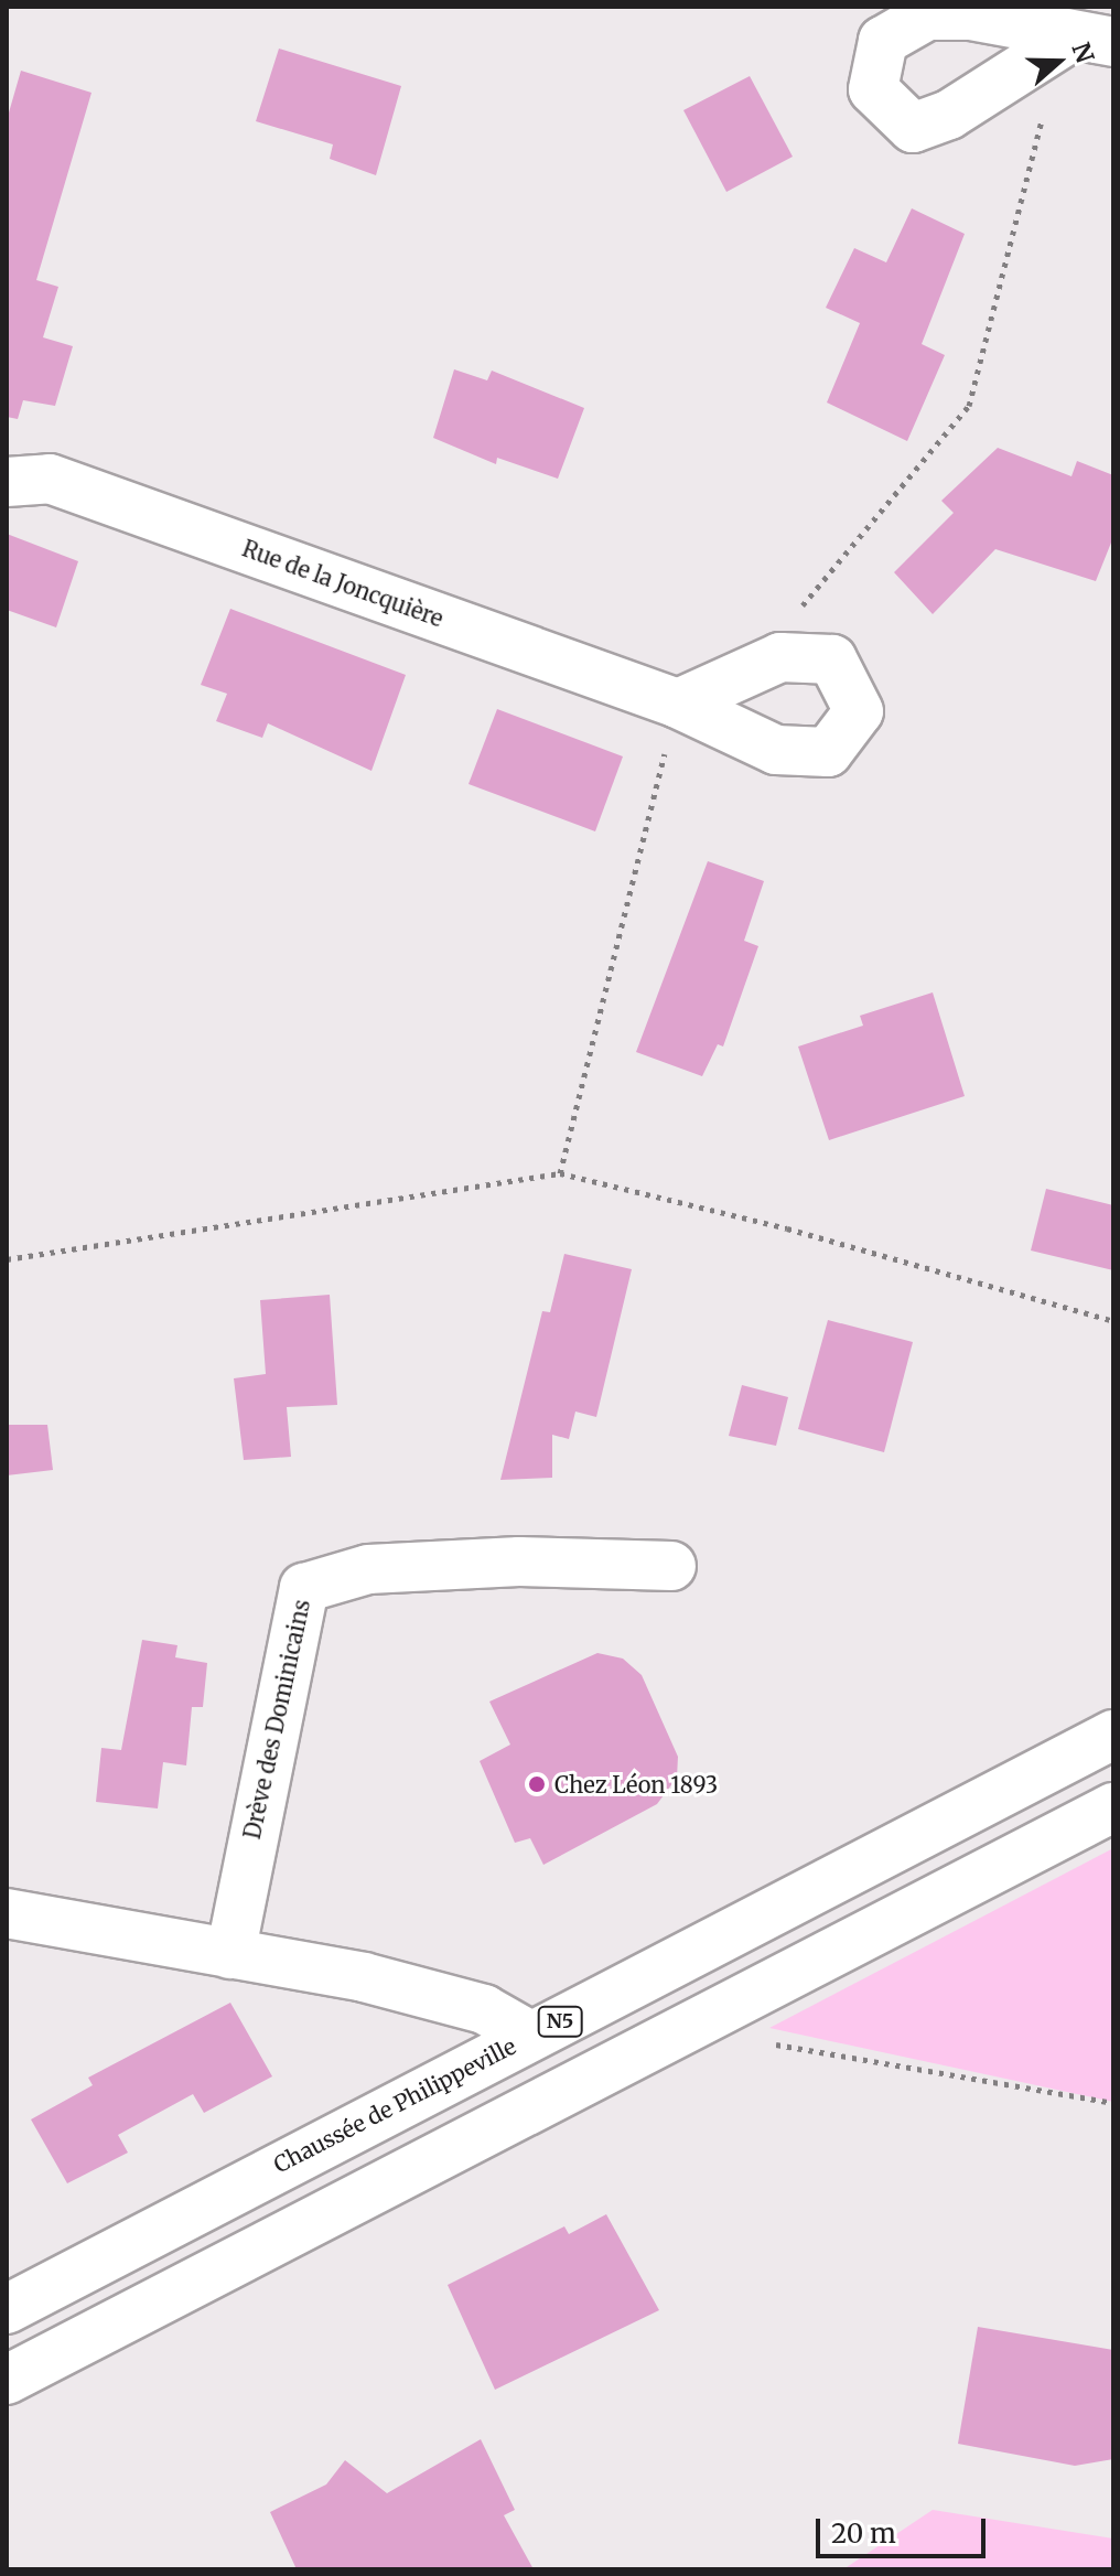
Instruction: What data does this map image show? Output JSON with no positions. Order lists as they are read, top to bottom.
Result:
{
  "streets": {
    "main road": [
      "Rue de la Joncquière",
      "Drève des Dominicains",
      "N5",
      "Chaussée de Philippeville"
    ]
  },
  "places": ["Chez Léon 1893"],
  "scale_bar": "20 m",
  "north": "right"
}
